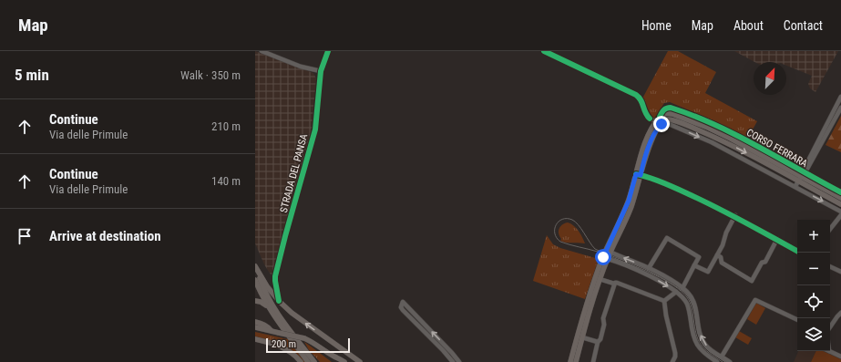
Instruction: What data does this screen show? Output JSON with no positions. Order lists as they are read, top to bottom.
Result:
{
  "streets": {
    "main road": ["CORSO FERRARA"],
    "street": ["STRADA DEL PANSA"]
  },
  "scale_bar": "200 m",
  "north": "top right",
  "page": {
    "header": "Map",
    "nav": [
      "Home",
      "Map",
      "About",
      "Contact"
    ],
    "heading": ["5 min", "Walk · 350 m"],
    "list": [
      ["Continue", "Via delle Primule", "210 m"],
      ["Continue", "Via delle Primule", "140 m"],
      "Arrive at destination"
    ],
    "map_buttons": ["+", "−"],
    "scale": "200 m"
  }
}
